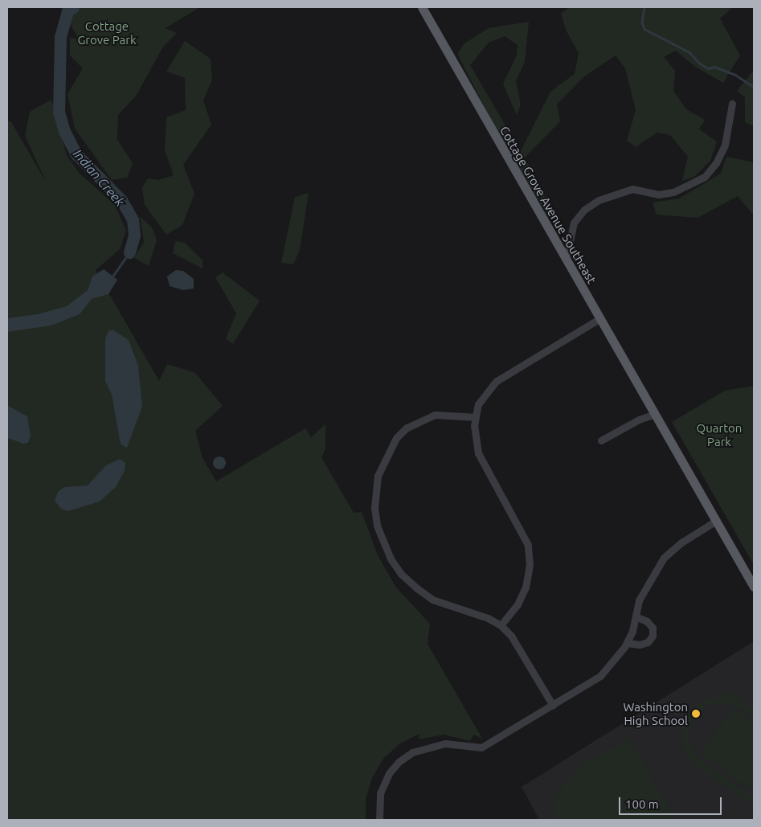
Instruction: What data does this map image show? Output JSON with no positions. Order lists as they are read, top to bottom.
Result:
{
  "streets": {
    "main road": ["Cottage Grove Avenue Southeast"]
  },
  "water": ["Indian Creek"],
  "parks": ["Cottage Grove Park", "Quarton Park"],
  "places": ["Washington High School"],
  "scale_bar": "100 m"
}
